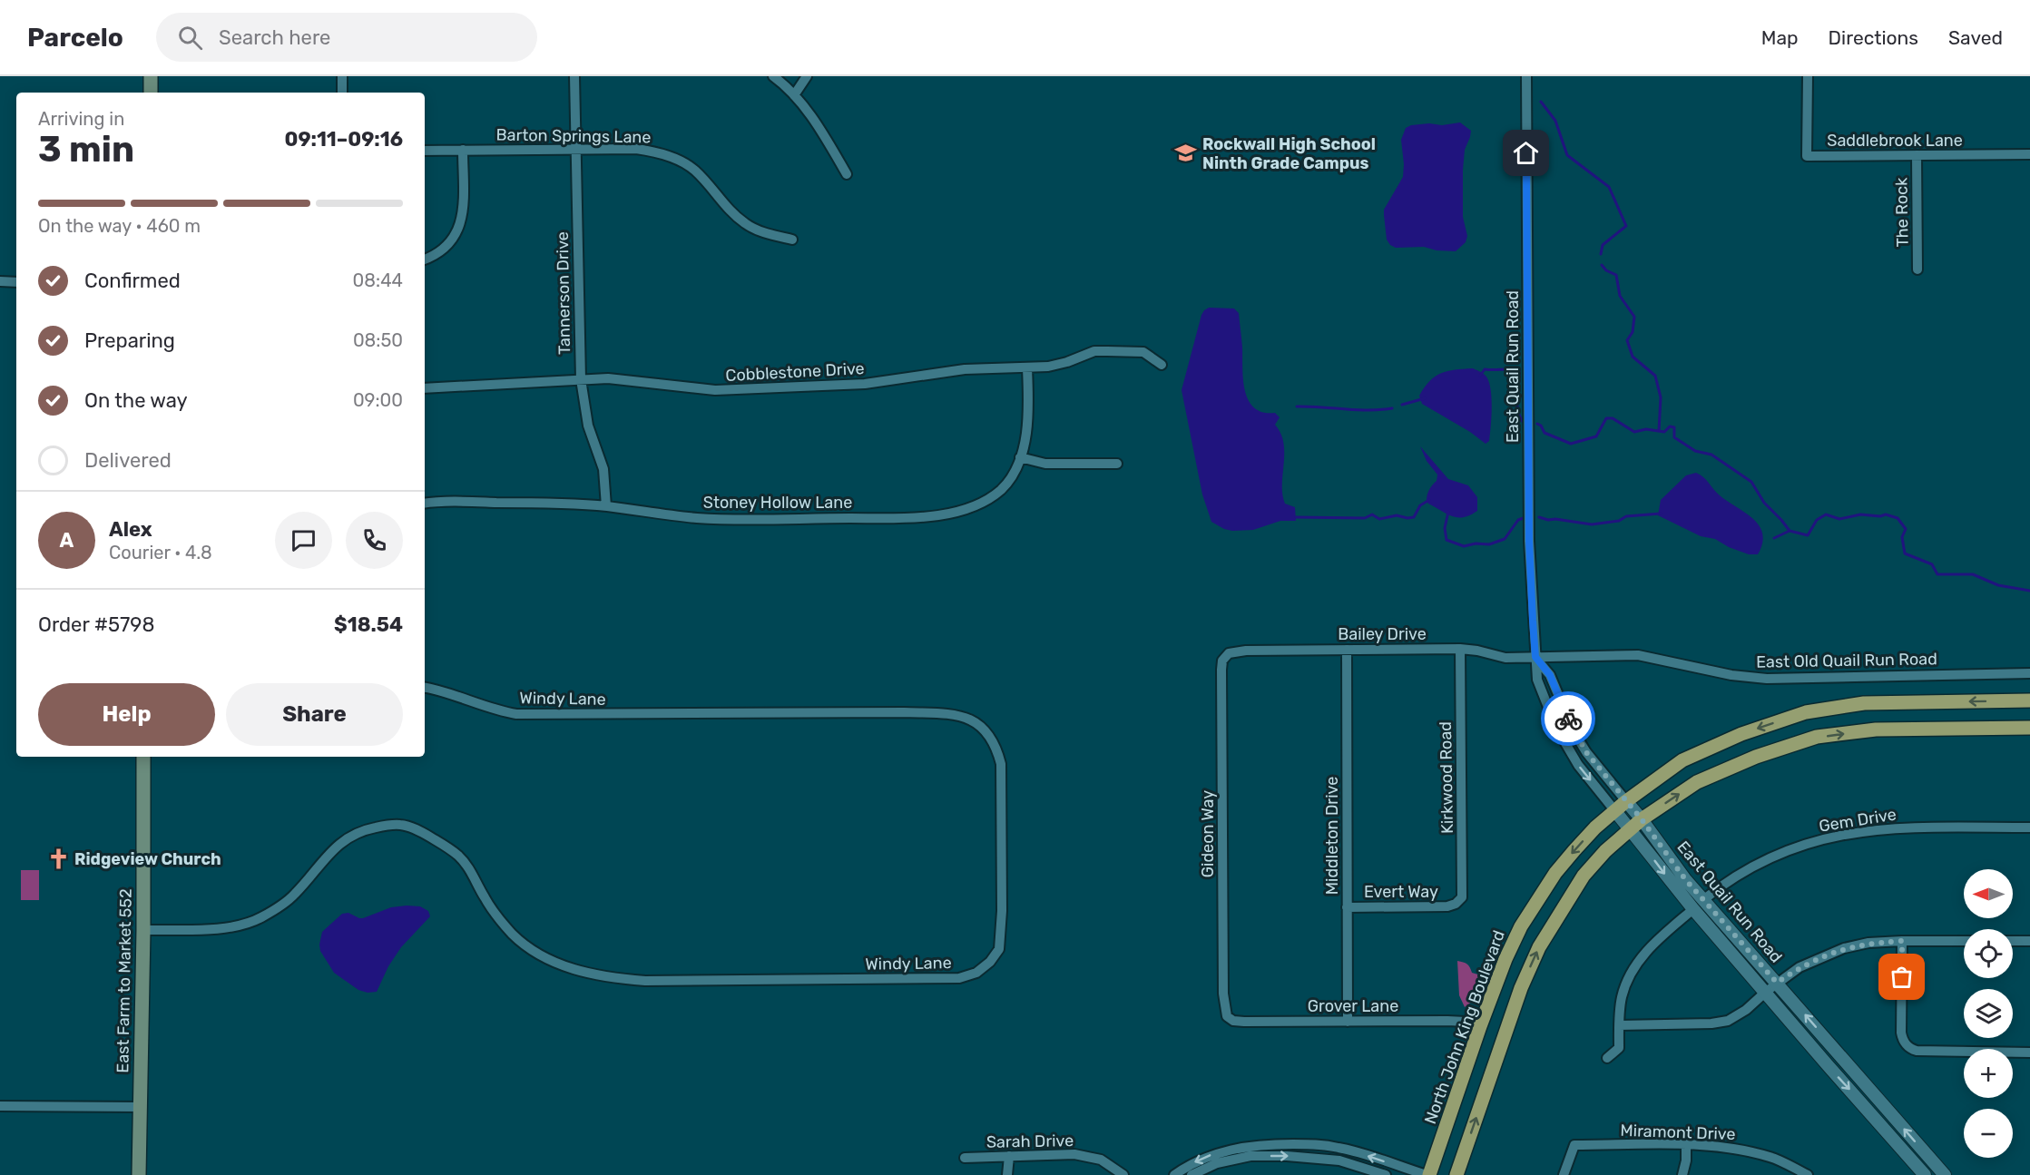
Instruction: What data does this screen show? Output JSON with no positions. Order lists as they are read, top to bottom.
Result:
{
  "streets": {
    "main road": ["East Farm to Market 552", "North John King Boulevard"],
    "street": [
      "Barton Springs Lane",
      "Saddlebrook Lane",
      "The Rock",
      "Tannerson Drive",
      "East Quail Run Road",
      "Cobblestone Drive",
      "Stoney Hollow Lane",
      "Bailey Drive",
      "East Old Quail Run Road",
      "Windy Lane",
      "Kirkwood Road",
      "Gem Drive",
      "Gideon Way",
      "Middleton Drive",
      "Evert Way",
      "Grover Lane",
      "Miramont Drive",
      "Sarah Drive"
    ]
  },
  "crossings": [
    ["Barton Springs Lane", "Tannerson Drive"],
    ["Saddlebrook Lane", "The Rock"],
    ["Tannerson Drive", "Cobblestone Drive"],
    ["Tannerson Drive", "Stoney Hollow Lane"],
    ["East Quail Run Road", "Bailey Drive"],
    ["East Quail Run Road", "East Old Quail Run Road"],
    ["East Quail Run Road", "Gem Drive"],
    ["East Quail Run Road", "North John King Boulevard"],
    ["Cobblestone Drive", "Stoney Hollow Lane"],
    ["Bailey Drive", "East Old Quail Run Road"],
    ["Bailey Drive", "Kirkwood Road"],
    ["Bailey Drive", "Gideon Way"],
    ["Bailey Drive", "Middleton Drive"],
    ["Windy Lane", "East Farm to Market 552"],
    ["Kirkwood Road", "Evert Way"],
    ["Gideon Way", "Grover Lane"],
    ["Middleton Drive", "Evert Way"],
    ["Middleton Drive", "Grover Lane"],
    ["Grover Lane", "North John King Boulevard"]
  ],
  "places": {
    "school or university": ["Rockwall High School Ninth Grade Campus"],
    "church": ["Ridgeview Church"]
  },
  "north": "left",
  "page": {
    "header": "Parcelo",
    "search": "Search here",
    "nav": ["Map", "Directions", "Saved"],
    "heading": ["3 min", "Arriving in", "09:11–09:16"],
    "panel": [
      "Alex",
      "Courier · 4.8",
      "Order #5798",
      "$18.54"
    ],
    "bar": "On the way · 460 m",
    "list": [
      ["Confirmed", "08:44"],
      ["Preparing", "08:50"],
      ["On the way", "09:00"],
      "Delivered"
    ],
    "round": "A",
    "buttons": ["Help", "Share"],
    "map_buttons": ["+", "−"]
  }
}
